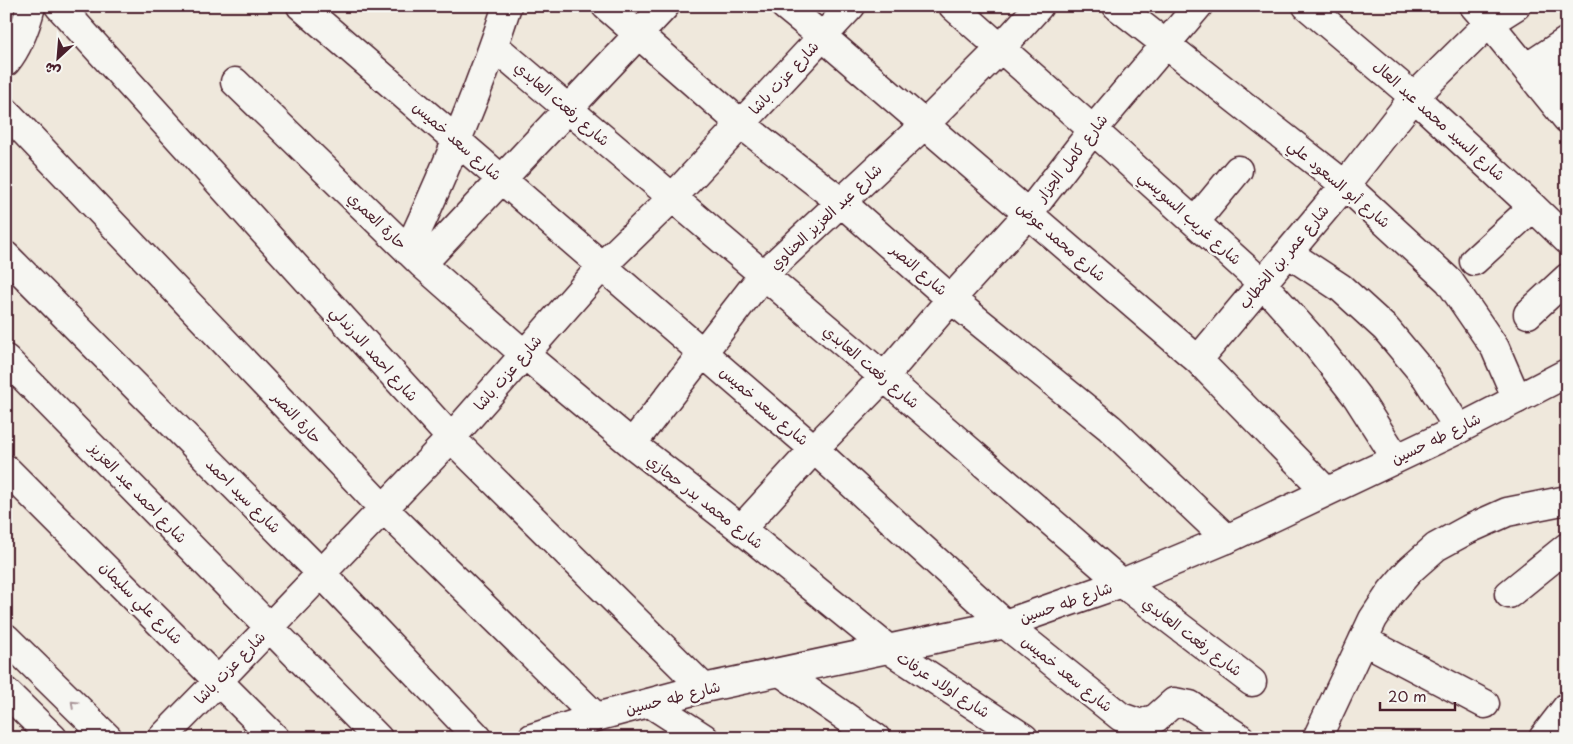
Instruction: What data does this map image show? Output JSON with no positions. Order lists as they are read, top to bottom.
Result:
{
  "streets": {
    "street": [
      "شارع عزت باشا",
      "شارع رفعت العابدي",
      "شارع السيد محمد عبد العال",
      "شارع سعد خميس",
      "شارع كامل الجزار",
      "شارع أبو السعود علي",
      "شارع عبد العزيز الحناوي",
      "شارع غريب السويسي",
      "حارة العمري",
      "شارع محمد عوض",
      "شارع عمر بن الخطاب",
      "شارع النصر",
      "شارع احمد الدرندلي",
      "حارة النصر",
      "شارع طه حسين",
      "شارع احمد عبد العزيز",
      "شارع سيد احمد",
      "شارع محمد بدر حجازي",
      "شارع علي سليمان",
      "شارع اولاد عرفات"
    ]
  },
  "crossings": [
    ["شارع عزت باشا", "شارع رفعت العابدي"],
    ["شارع عزت باشا", "شارع سعد خميس"],
    ["شارع عزت باشا", "حارة العمري"],
    ["شارع عزت باشا", "شارع محمد عوض"],
    ["شارع عزت باشا", "شارع النصر"],
    ["شارع عزت باشا", "شارع احمد الدرندلي"],
    ["شارع عزت باشا", "حارة النصر"],
    ["شارع عزت باشا", "شارع احمد عبد العزيز"],
    ["شارع عزت باشا", "شارع سيد احمد"],
    ["شارع عزت باشا", "شارع محمد بدر حجازي"],
    ["شارع عزت باشا", "شارع علي سليمان"],
    ["شارع رفعت العابدي", "شارع كامل الجزار"],
    ["شارع رفعت العابدي", "شارع عبد العزيز الحناوي"],
    ["شارع رفعت العابدي", "شارع طه حسين"],
    ["شارع السيد محمد عبد العال", "شارع عمر بن الخطاب"],
    ["شارع سعد خميس", "شارع كامل الجزار"],
    ["شارع سعد خميس", "شارع عبد العزيز الحناوي"],
    ["شارع سعد خميس", "شارع طه حسين"],
    ["شارع كامل الجزار", "شارع أبو السعود علي"],
    ["شارع كامل الجزار", "شارع غريب السويسي"],
    ["شارع كامل الجزار", "شارع محمد عوض"],
    ["شارع كامل الجزار", "شارع النصر"],
    ["شارع كامل الجزار", "شارع محمد بدر حجازي"],
    ["شارع أبو السعود علي", "شارع عمر بن الخطاب"],
    ["شارع أبو السعود علي", "شارع طه حسين"],
    ["شارع عبد العزيز الحناوي", "شارع غريب السويسي"],
    ["شارع عبد العزيز الحناوي", "شارع محمد عوض"],
    ["شارع عبد العزيز الحناوي", "شارع النصر"],
    ["شارع عبد العزيز الحناوي", "شارع محمد بدر حجازي"],
    ["شارع غريب السويسي", "شارع عمر بن الخطاب"],
    ["شارع غريب السويسي", "شارع طه حسين"],
    ["حارة العمري", "شارع محمد بدر حجازي"],
    ["شارع محمد عوض", "شارع عمر بن الخطاب"],
    ["شارع محمد عوض", "شارع طه حسين"],
    ["شارع النصر", "شارع طه حسين"],
    ["شارع احمد الدرندلي", "شارع طه حسين"],
    ["حارة النصر", "شارع طه حسين"],
    ["شارع طه حسين", "شارع محمد بدر حجازي"],
    ["شارع طه حسين", "شارع اولاد عرفات"],
    ["شارع محمد بدر حجازي", "شارع اولاد عرفات"]
  ],
  "scale_bar": "20 m",
  "north": "bottom left"
}
